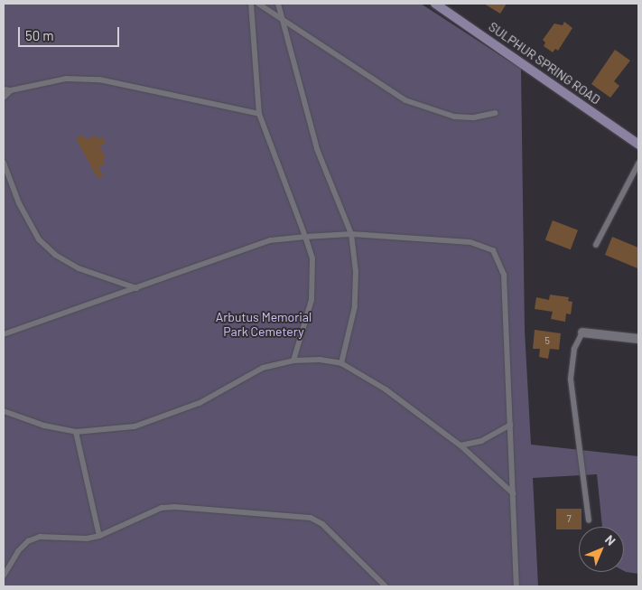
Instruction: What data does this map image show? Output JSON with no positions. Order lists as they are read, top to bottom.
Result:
{
  "streets": {
    "main road": ["SULPHUR SPRING ROAD"]
  },
  "parks": ["Arbutus Memorial Park Cemetery"],
  "house_numbers": ["5", "7"],
  "scale_bar": "50 m",
  "north": "top right"
}
